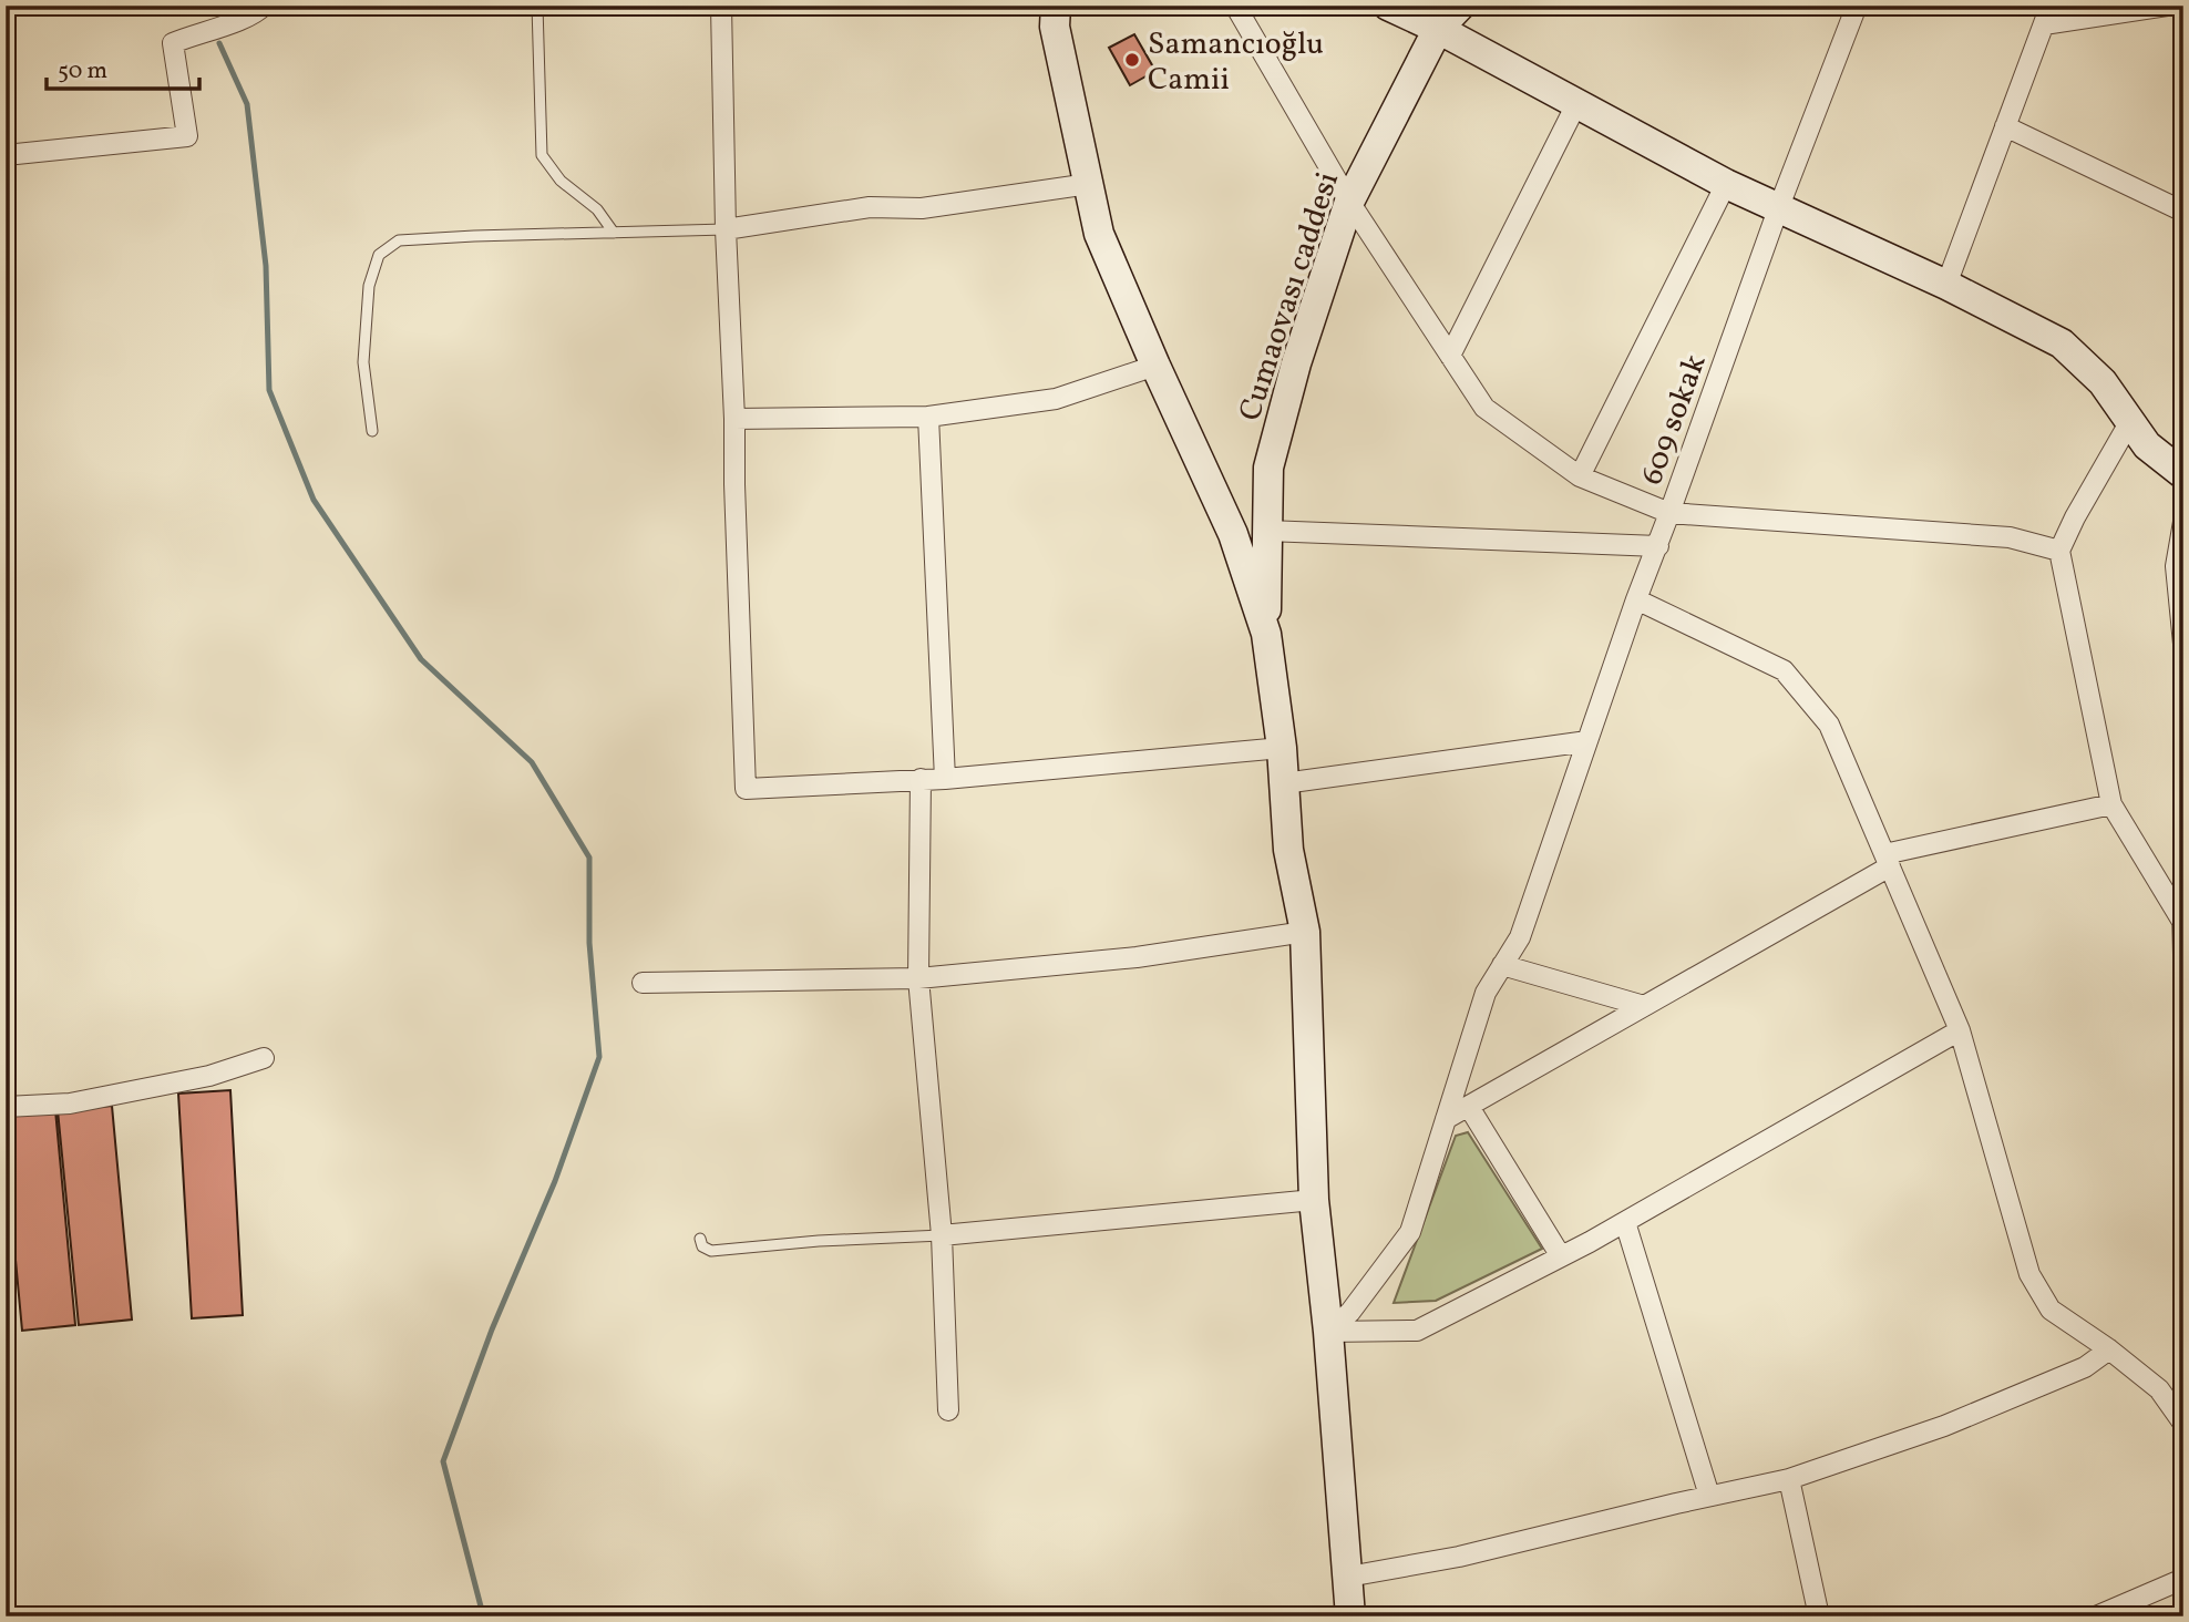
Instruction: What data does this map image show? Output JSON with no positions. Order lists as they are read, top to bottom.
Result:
{
  "streets": {
    "main road": ["Cumaovası caddesi"],
    "street": ["609 sokak"]
  },
  "crossings": [
    ["Cumaovası caddesi", "609 sokak"]
  ],
  "places": ["Samancıoğlu Camii"],
  "scale_bar": "50 m"
}
